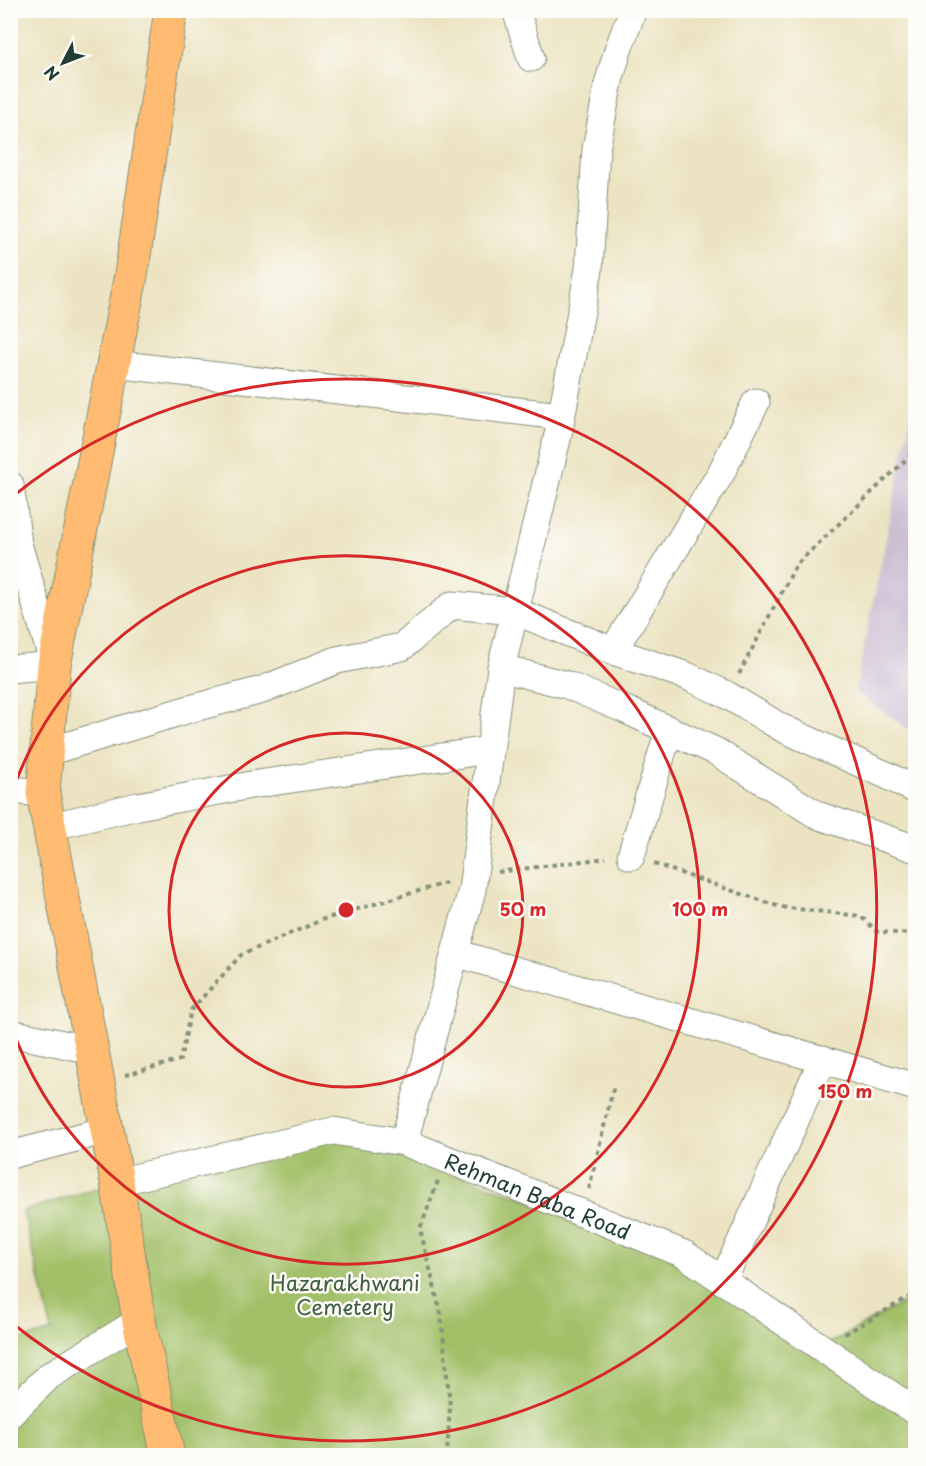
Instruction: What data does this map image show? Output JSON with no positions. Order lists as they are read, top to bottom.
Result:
{
  "streets": {
    "street": ["Rehman Baba Road"]
  },
  "parks": ["Hazarakhwani Cemetery"],
  "north": "bottom left",
  "rings": ["50 m", "100 m", "150 m"]
}
